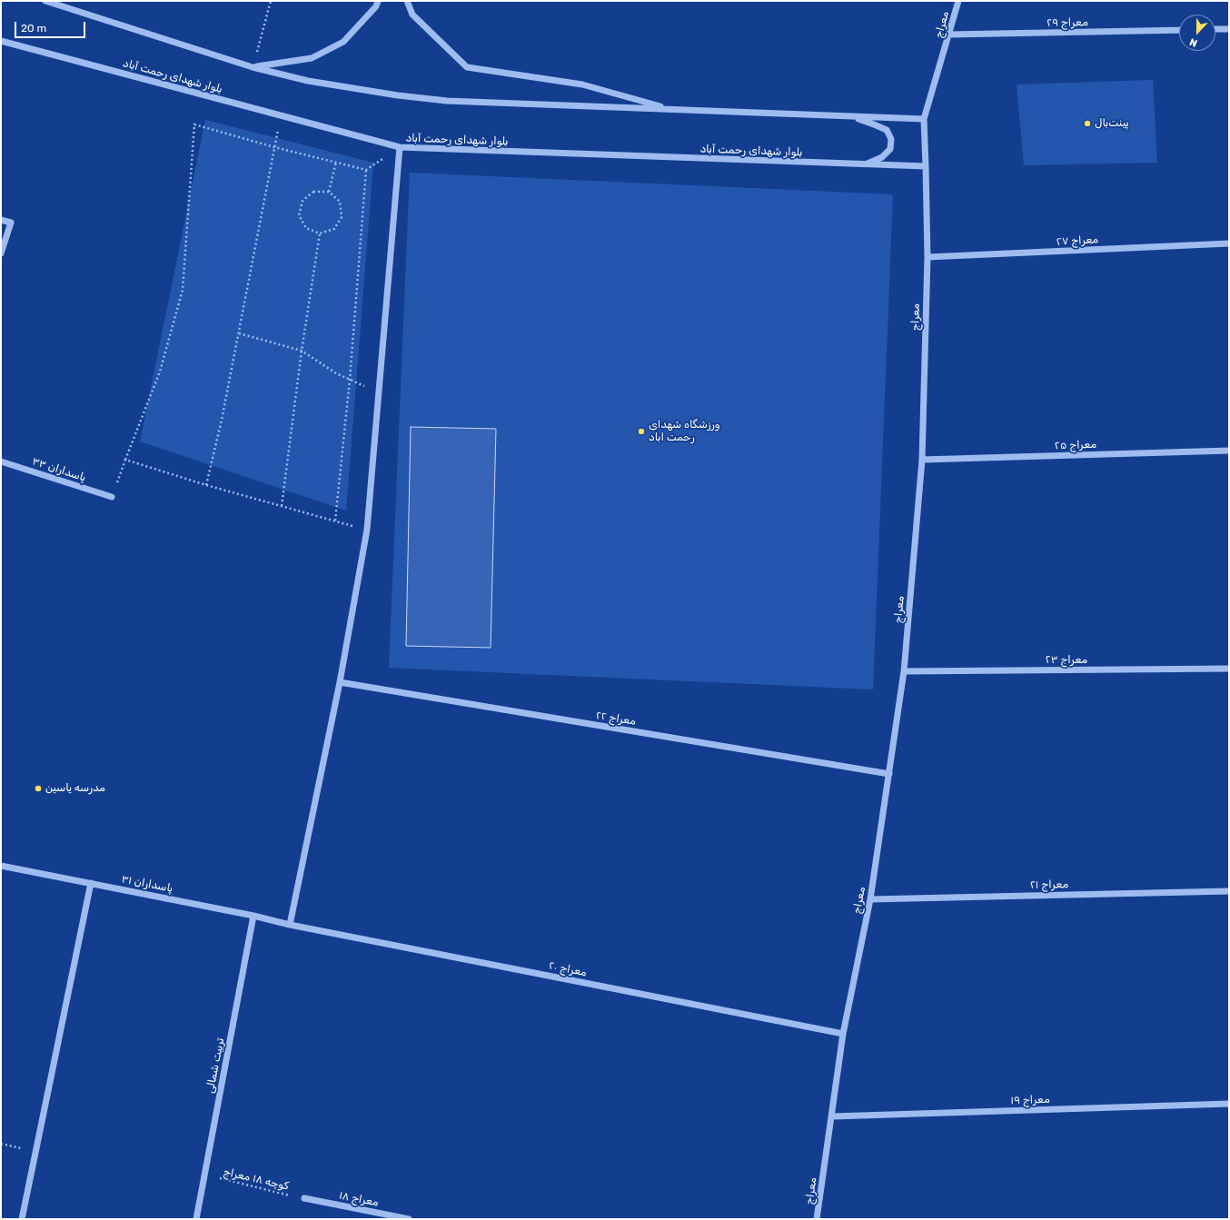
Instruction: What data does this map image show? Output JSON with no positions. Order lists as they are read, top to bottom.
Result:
{
  "streets": {
    "street": [
      "معراج ۲۹",
      "معراج",
      "بلوار شهدای رحمت آباد",
      "معراج ۲۷",
      "معراج ۲۵",
      "پاسداران ۳۳",
      "معراج ۲۳",
      "معراج ۲۲",
      "پاسداران ۳۱",
      "معراج ۲۱",
      "معراج ۲۰",
      "تربیت شمالی",
      "معراج ۱۹",
      "معراج ۱۸"
    ],
    "path": ["کوچه ۱۸ معراج"]
  },
  "crossings": [
    ["معراج ۲۹", "معراج"],
    ["معراج", "بلوار شهدای رحمت آباد"],
    ["معراج", "معراج ۲۷"],
    ["معراج", "معراج ۲۵"],
    ["معراج", "معراج ۲۳"],
    ["معراج", "معراج ۲۲"],
    ["معراج", "معراج ۲۱"],
    ["معراج", "معراج ۲۰"],
    ["معراج", "معراج ۱۹"],
    ["پاسداران ۳۱", "معراج ۲۰"],
    ["پاسداران ۳۱", "تربیت شمالی"],
    ["تربیت شمالی", "کوچه ۱۸ معراج"],
    ["کوچه ۱۸ معراج", "معراج ۱۸"]
  ],
  "places": ["پینت‌بال", "ورزشگاه شهدای رحمت اباد", "مدرسه یاسین"],
  "scale_bar": "20 m",
  "north": "bottom"
}
